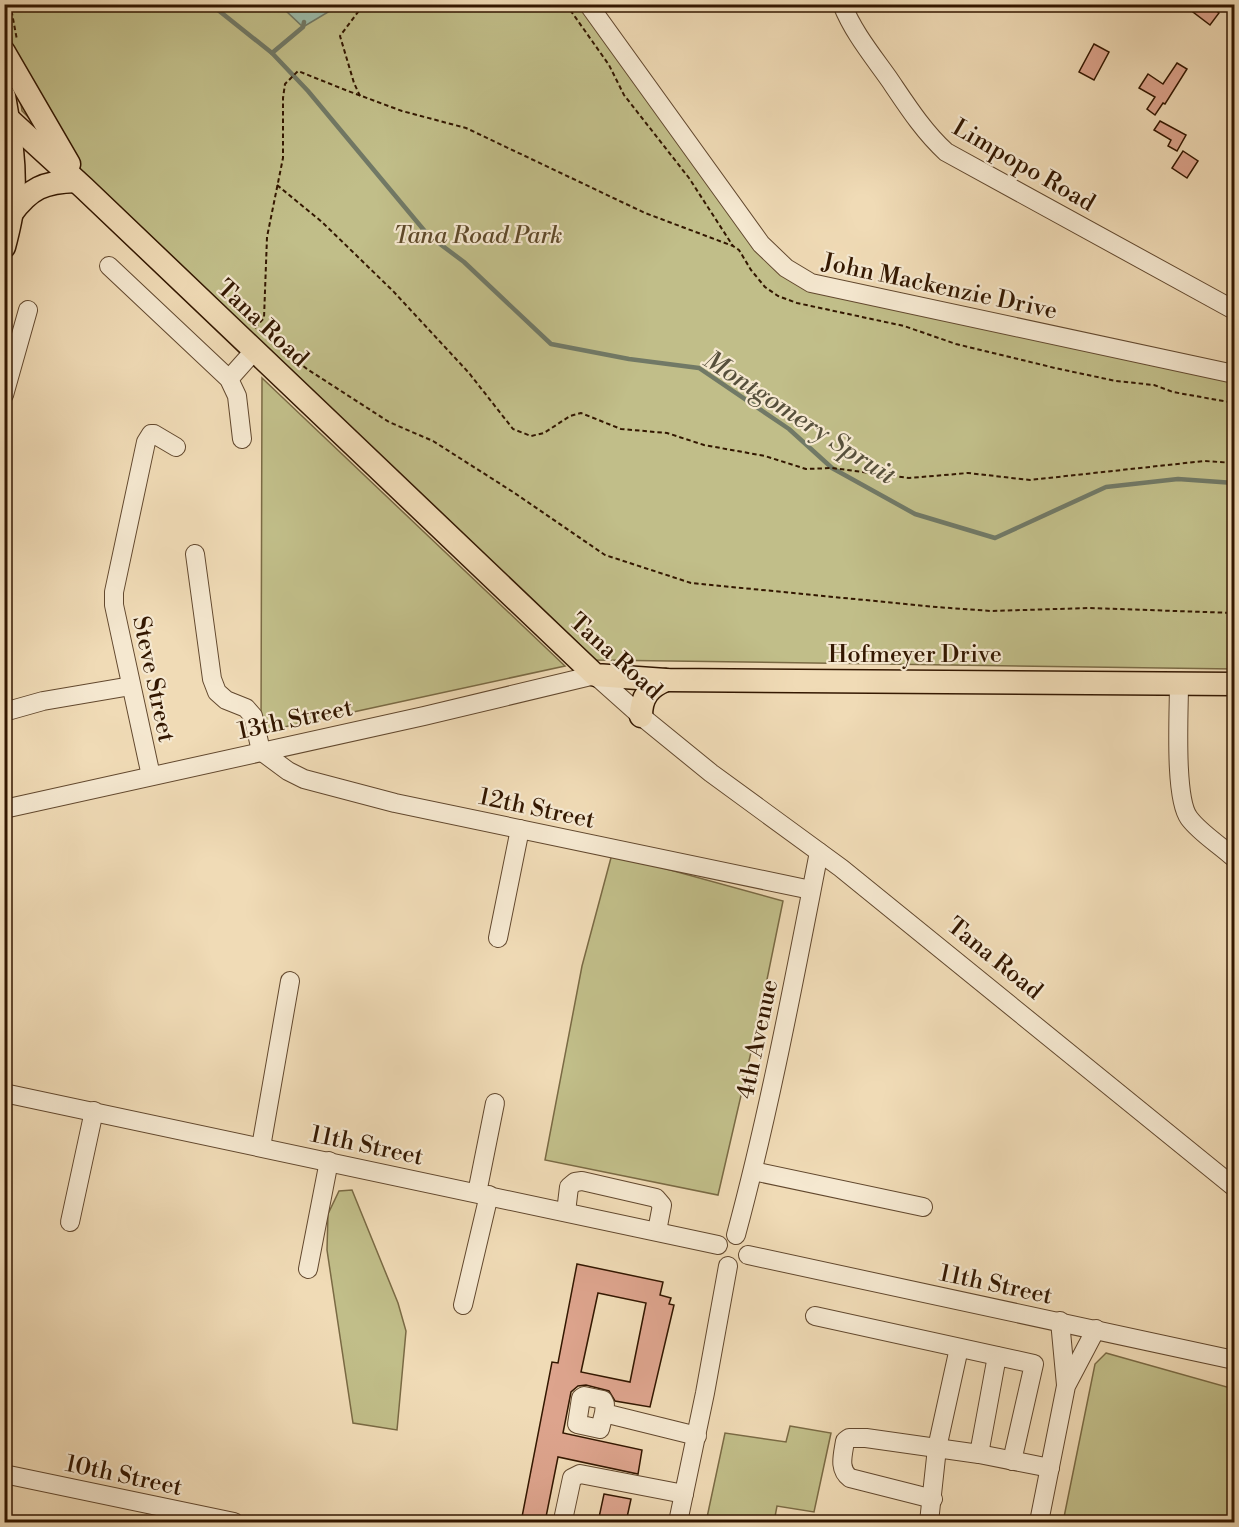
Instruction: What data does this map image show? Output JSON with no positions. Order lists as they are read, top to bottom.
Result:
{
  "streets": {
    "main road": ["Tana Road", "Hofmeyer Drive"],
    "street": [
      "Limpopo Road",
      "John Mackenzie Drive",
      "Steve Street",
      "13th Street",
      "12th Street",
      "4th Avenue",
      "11th Street",
      "10th Street"
    ]
  },
  "crossings": [
    ["Tana Road", "Hofmeyer Drive"],
    ["Tana Road", "13th Street"],
    ["Tana Road", "4th Avenue"],
    ["Hofmeyer Drive", "13th Street"],
    ["Steve Street", "13th Street"],
    ["13th Street", "12th Street"],
    ["12th Street", "4th Avenue"],
    ["4th Avenue", "11th Street"]
  ],
  "water": ["Montgomery Spruit"],
  "parks": ["Tana Road Park"]
}
